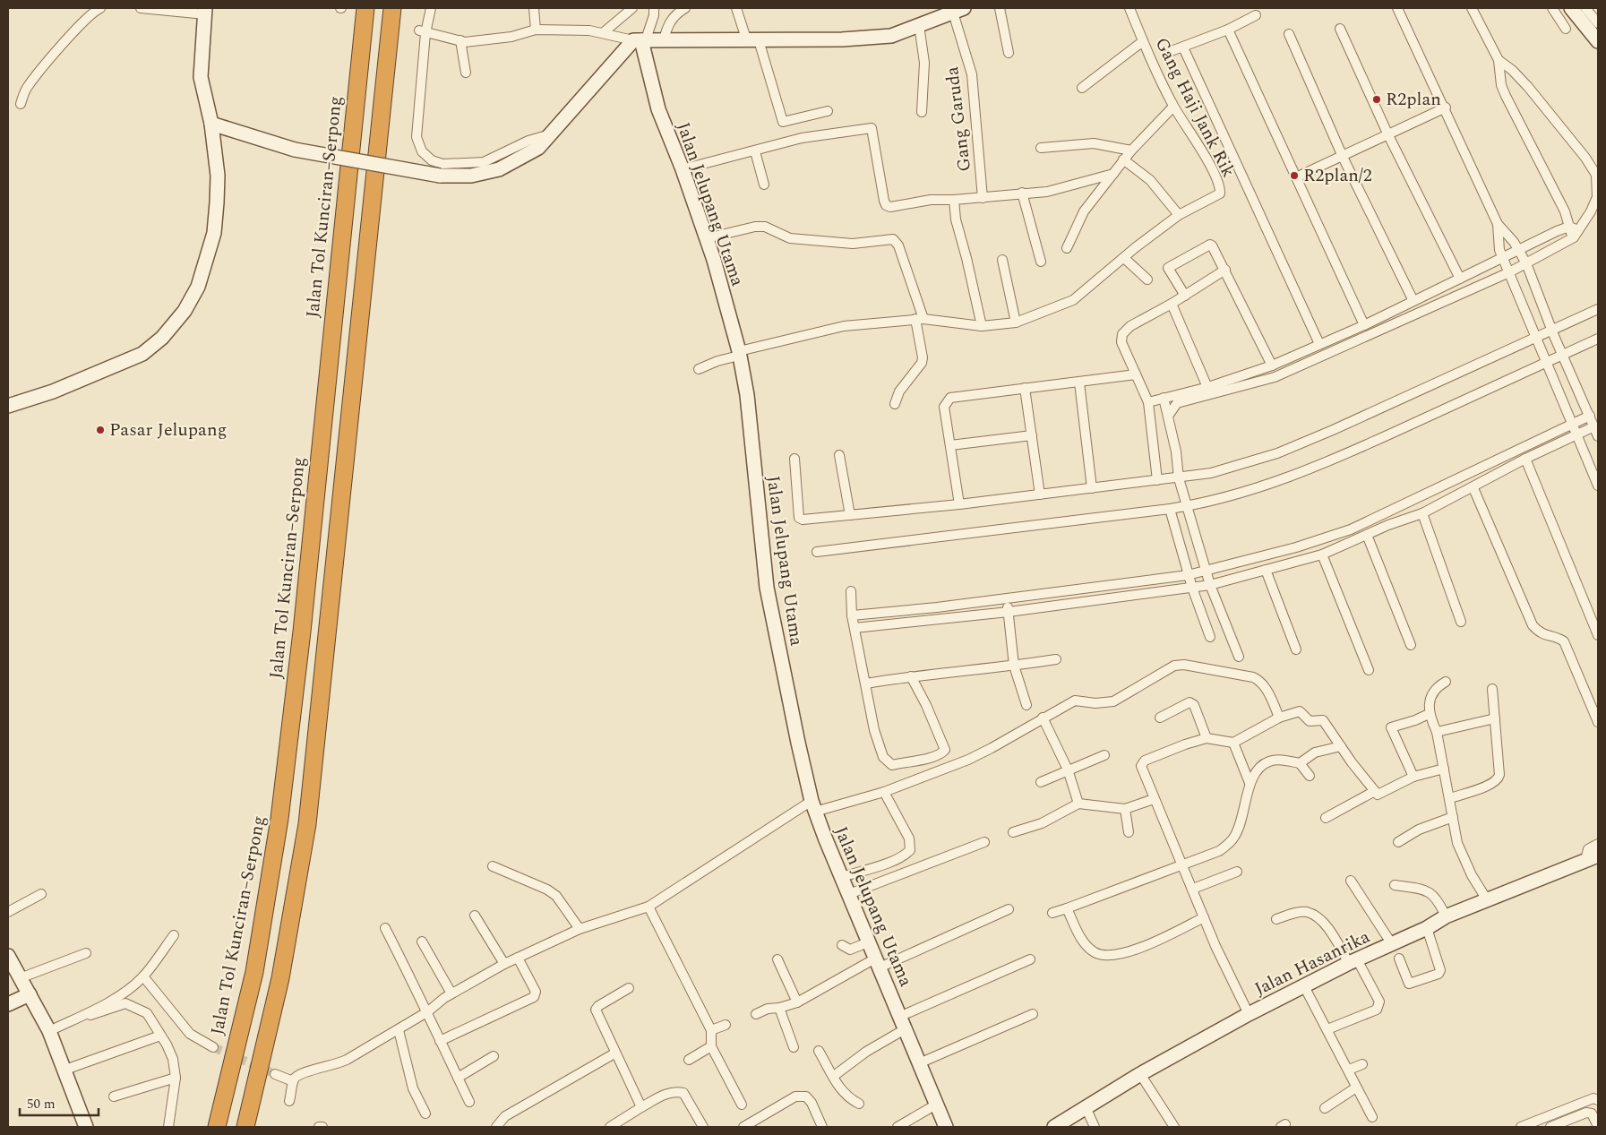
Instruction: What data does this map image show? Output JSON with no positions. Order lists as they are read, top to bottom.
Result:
{
  "streets": {
    "highway": ["Jalan Tol Kunciran–Serpong"],
    "street": [
      "Gang Haji Jank Rik",
      "Gang Garuda",
      "Jalan Jelupang Utama",
      "Jalan Hasanrika"
    ]
  },
  "places": ["R2plan", "R2plan/2", "Pasar Jelupang"],
  "scale_bar": "50 m"
}
